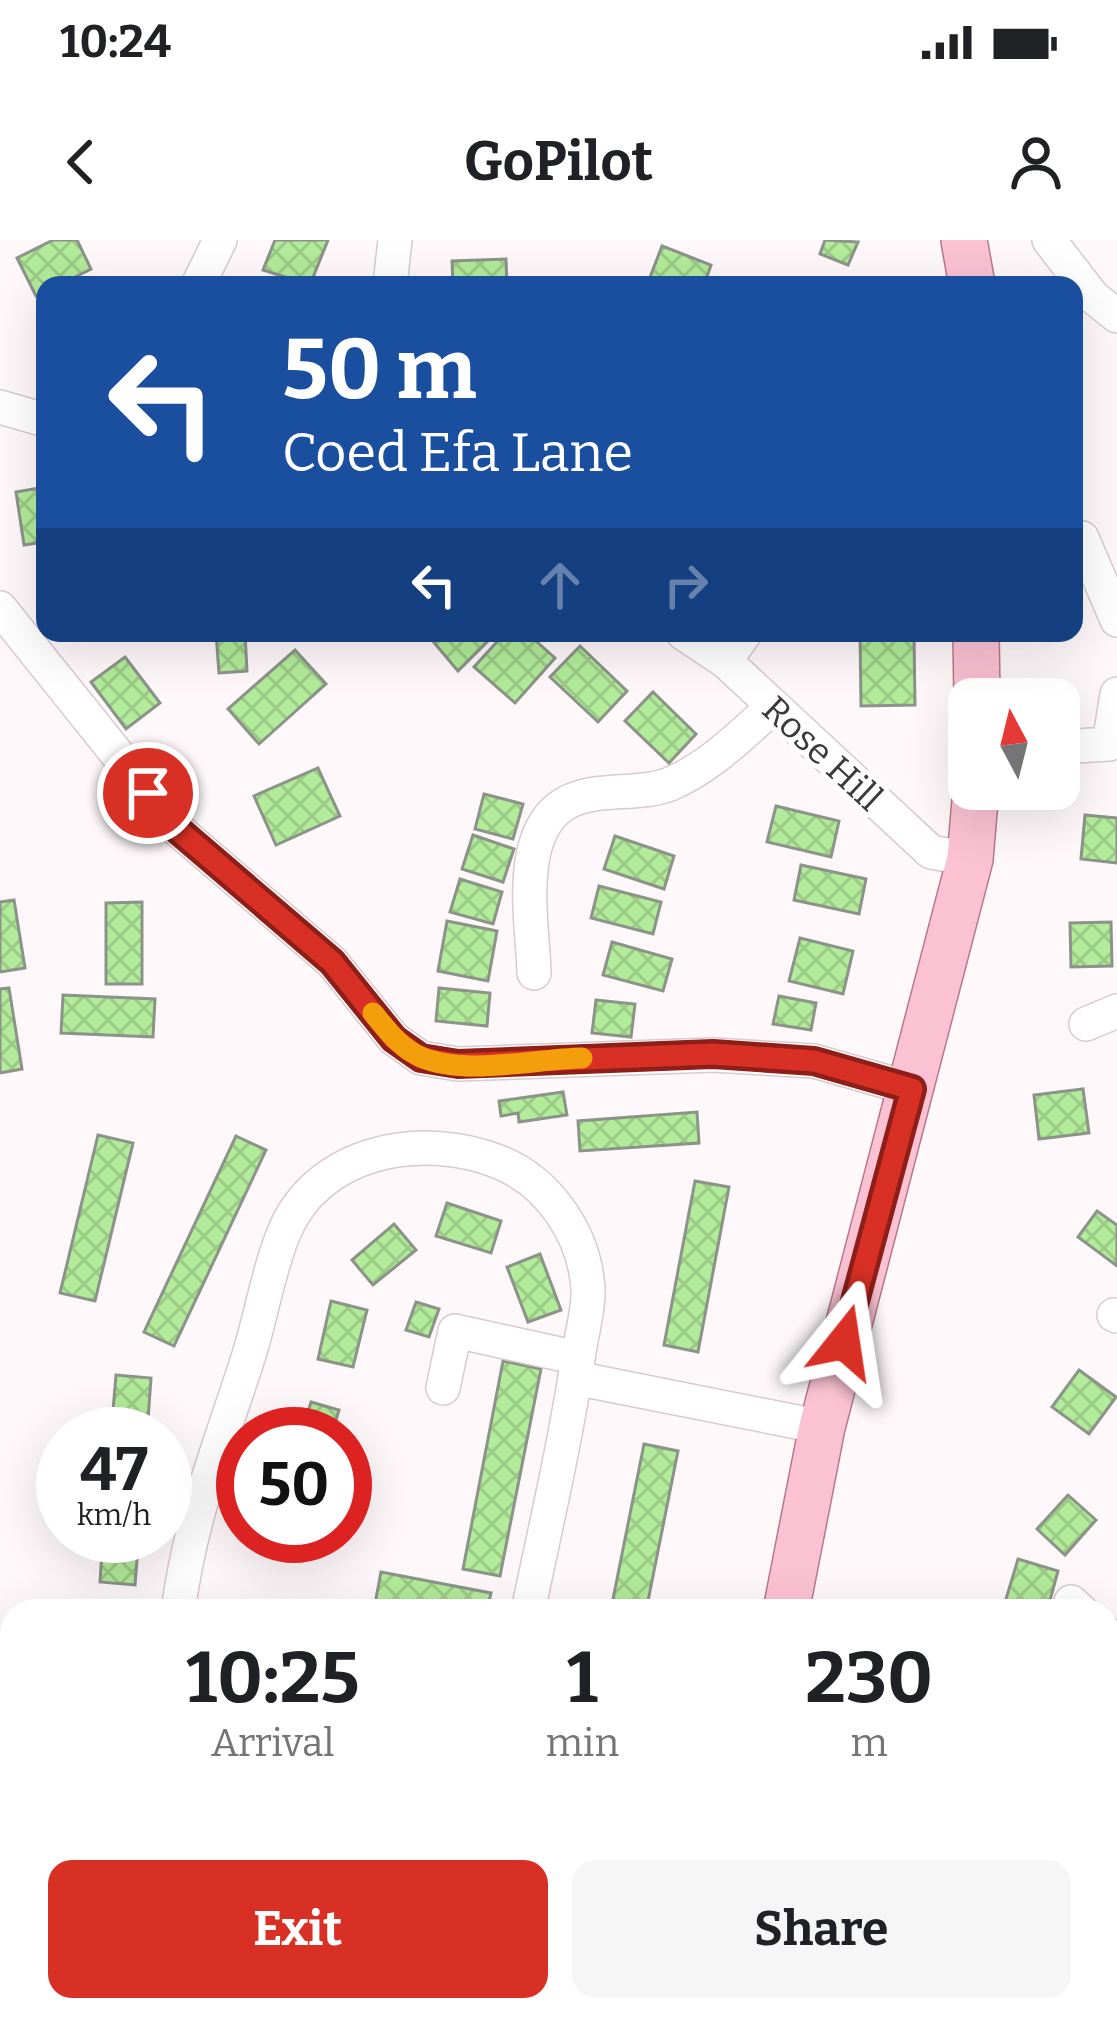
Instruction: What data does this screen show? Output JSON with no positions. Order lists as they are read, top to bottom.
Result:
{
  "streets": {
    "street": ["Rose Hill"]
  },
  "north": "top",
  "page": {
    "status": "10:24",
    "header": "GoPilot",
    "turn": ["50 m", "Coed Efa Lane"],
    "speed": "47 km/h",
    "limit": "50",
    "eta": [
      "10:25",
      "Arrival",
      "1",
      "min",
      "230",
      "m"
    ],
    "buttons": ["Exit", "Share"]
  }
}
